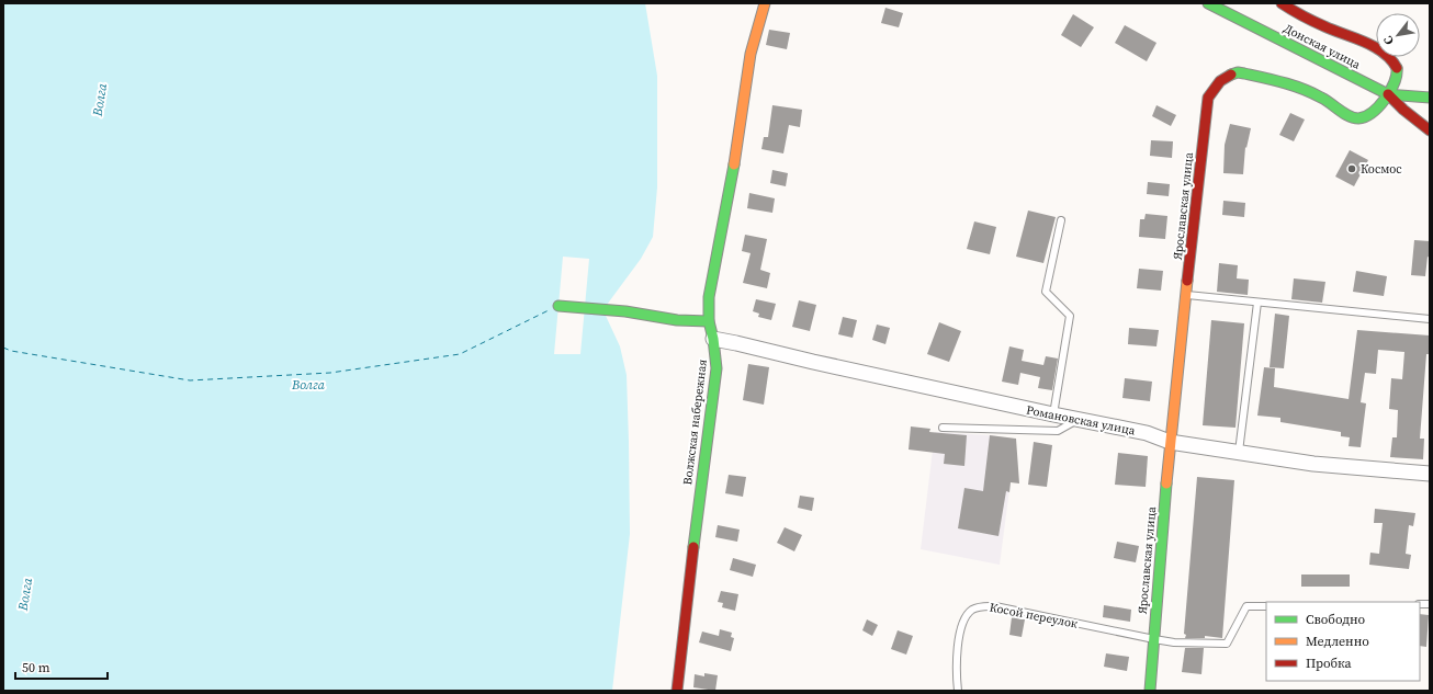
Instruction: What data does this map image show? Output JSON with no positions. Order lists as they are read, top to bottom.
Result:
{
  "streets": {
    "street": [
      "Донская улица",
      "Ярославская улица",
      "Романовская улица",
      "Волжская набережная"
    ],
    "lane": ["Косой переулок"]
  },
  "crossings": [
    ["Донская улица", "Ярославская улица"],
    ["Ярославская улица", "Романовская улица"],
    ["Ярославская улица", "Косой переулок"],
    ["Романовская улица", "Волжская набережная"]
  ],
  "water": ["Волга"],
  "places": ["Космос"],
  "legend": ["Свободно", "Медленно", "Пробка"],
  "scale_bar": "50 m",
  "north": "bottom left"
}
